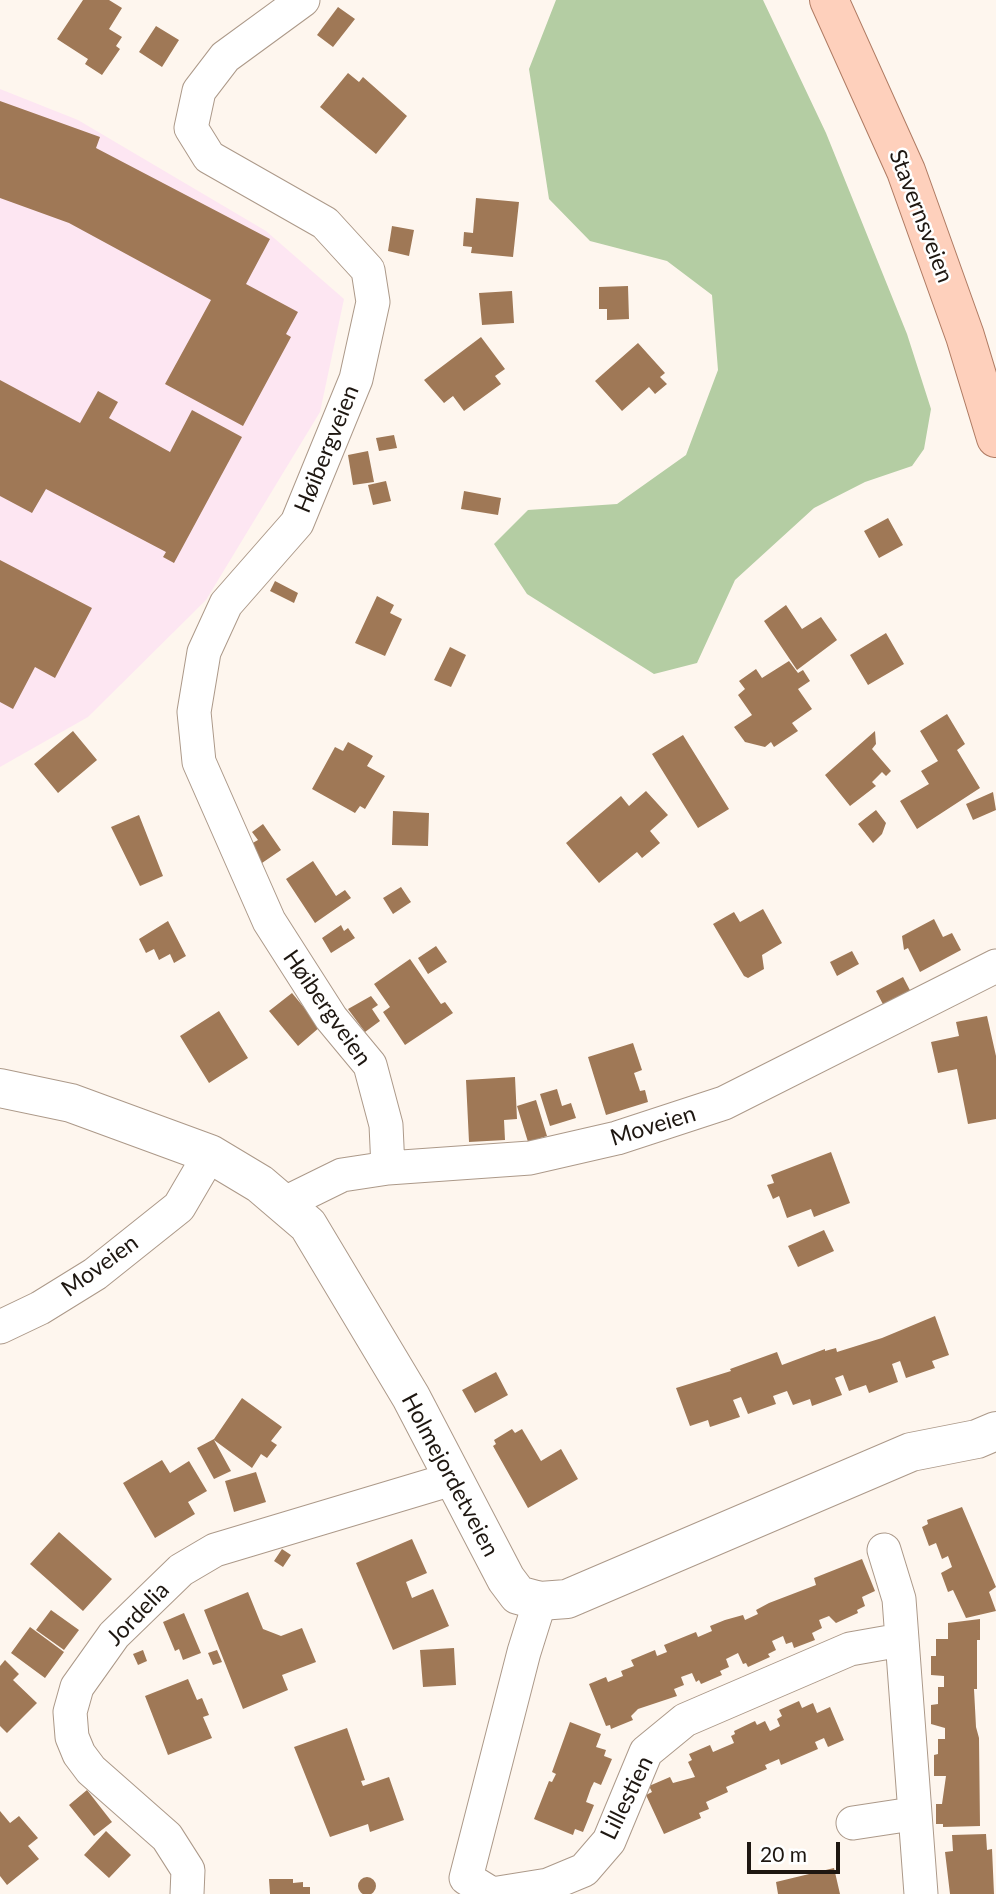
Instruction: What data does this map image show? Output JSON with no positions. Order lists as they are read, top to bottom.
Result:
{
  "streets": {
    "main road": ["Stavernsveien"],
    "street": [
      "Høibergveien",
      "Moveien",
      "Holmejordetveien",
      "Jordelia",
      "Lillestien"
    ]
  },
  "crossings": [
    ["Høibergveien", "Moveien"],
    ["Moveien", "Holmejordetveien"],
    ["Holmejordetveien", "Jordelia"],
    ["Holmejordetveien", "Lillestien"]
  ],
  "scale_bar": "20 m"
}
